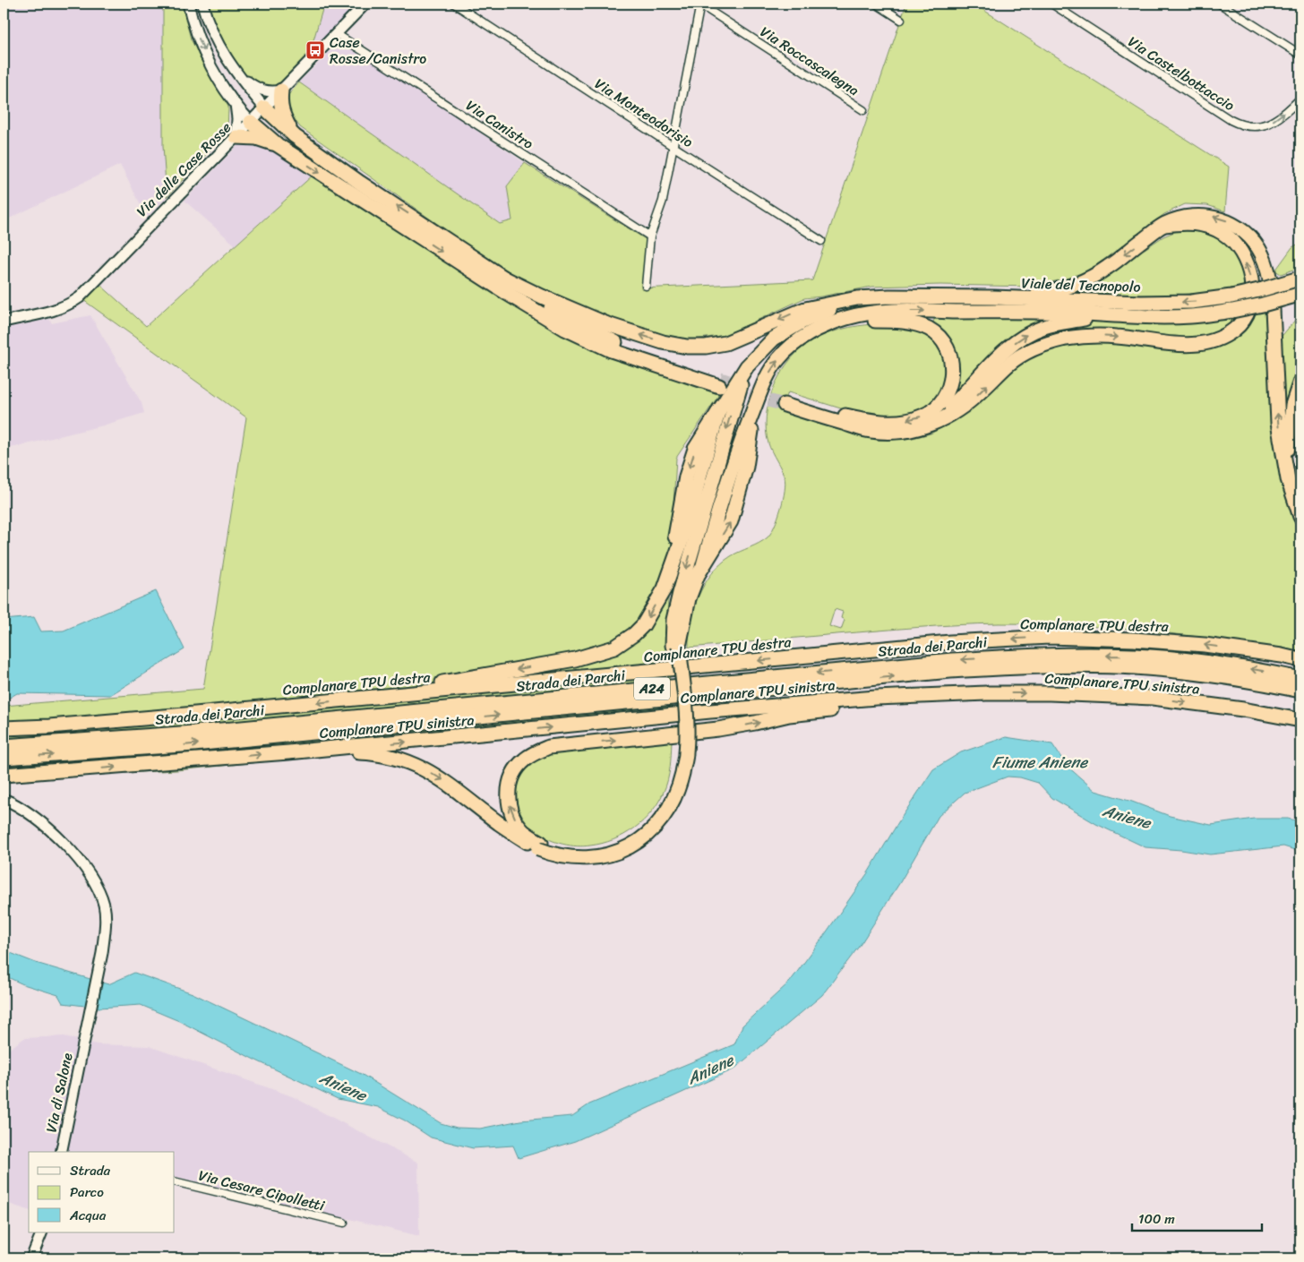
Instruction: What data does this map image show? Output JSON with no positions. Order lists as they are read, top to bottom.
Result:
{
  "streets": {
    "highway": [
      "Viale del Tecnopolo",
      "Complanare TPU destra",
      "Strada dei Parchi",
      "Complanare TPU sinistra",
      "A24"
    ],
    "street": [
      "Via Roccascalegna",
      "Via Castelbottaccio",
      "Via Monteodorisio",
      "Via Canistro",
      "Via delle Case Rosse",
      "Via di Salone",
      "Via Cesare Cipolletti"
    ]
  },
  "crossings": [
    ["Via Canistro", "Via delle Case Rosse"]
  ],
  "one_way": ["Via Castelbottaccio", "Complanare TPU destra", "Complanare TPU sinistra"],
  "water": ["Fiume Aniene", "Aniene"],
  "places": {
    "bus stop": ["Case Rosse/Canistro"]
  },
  "legend": ["Strada", "Parco", "Acqua"],
  "scale_bar": "100 m"
}
